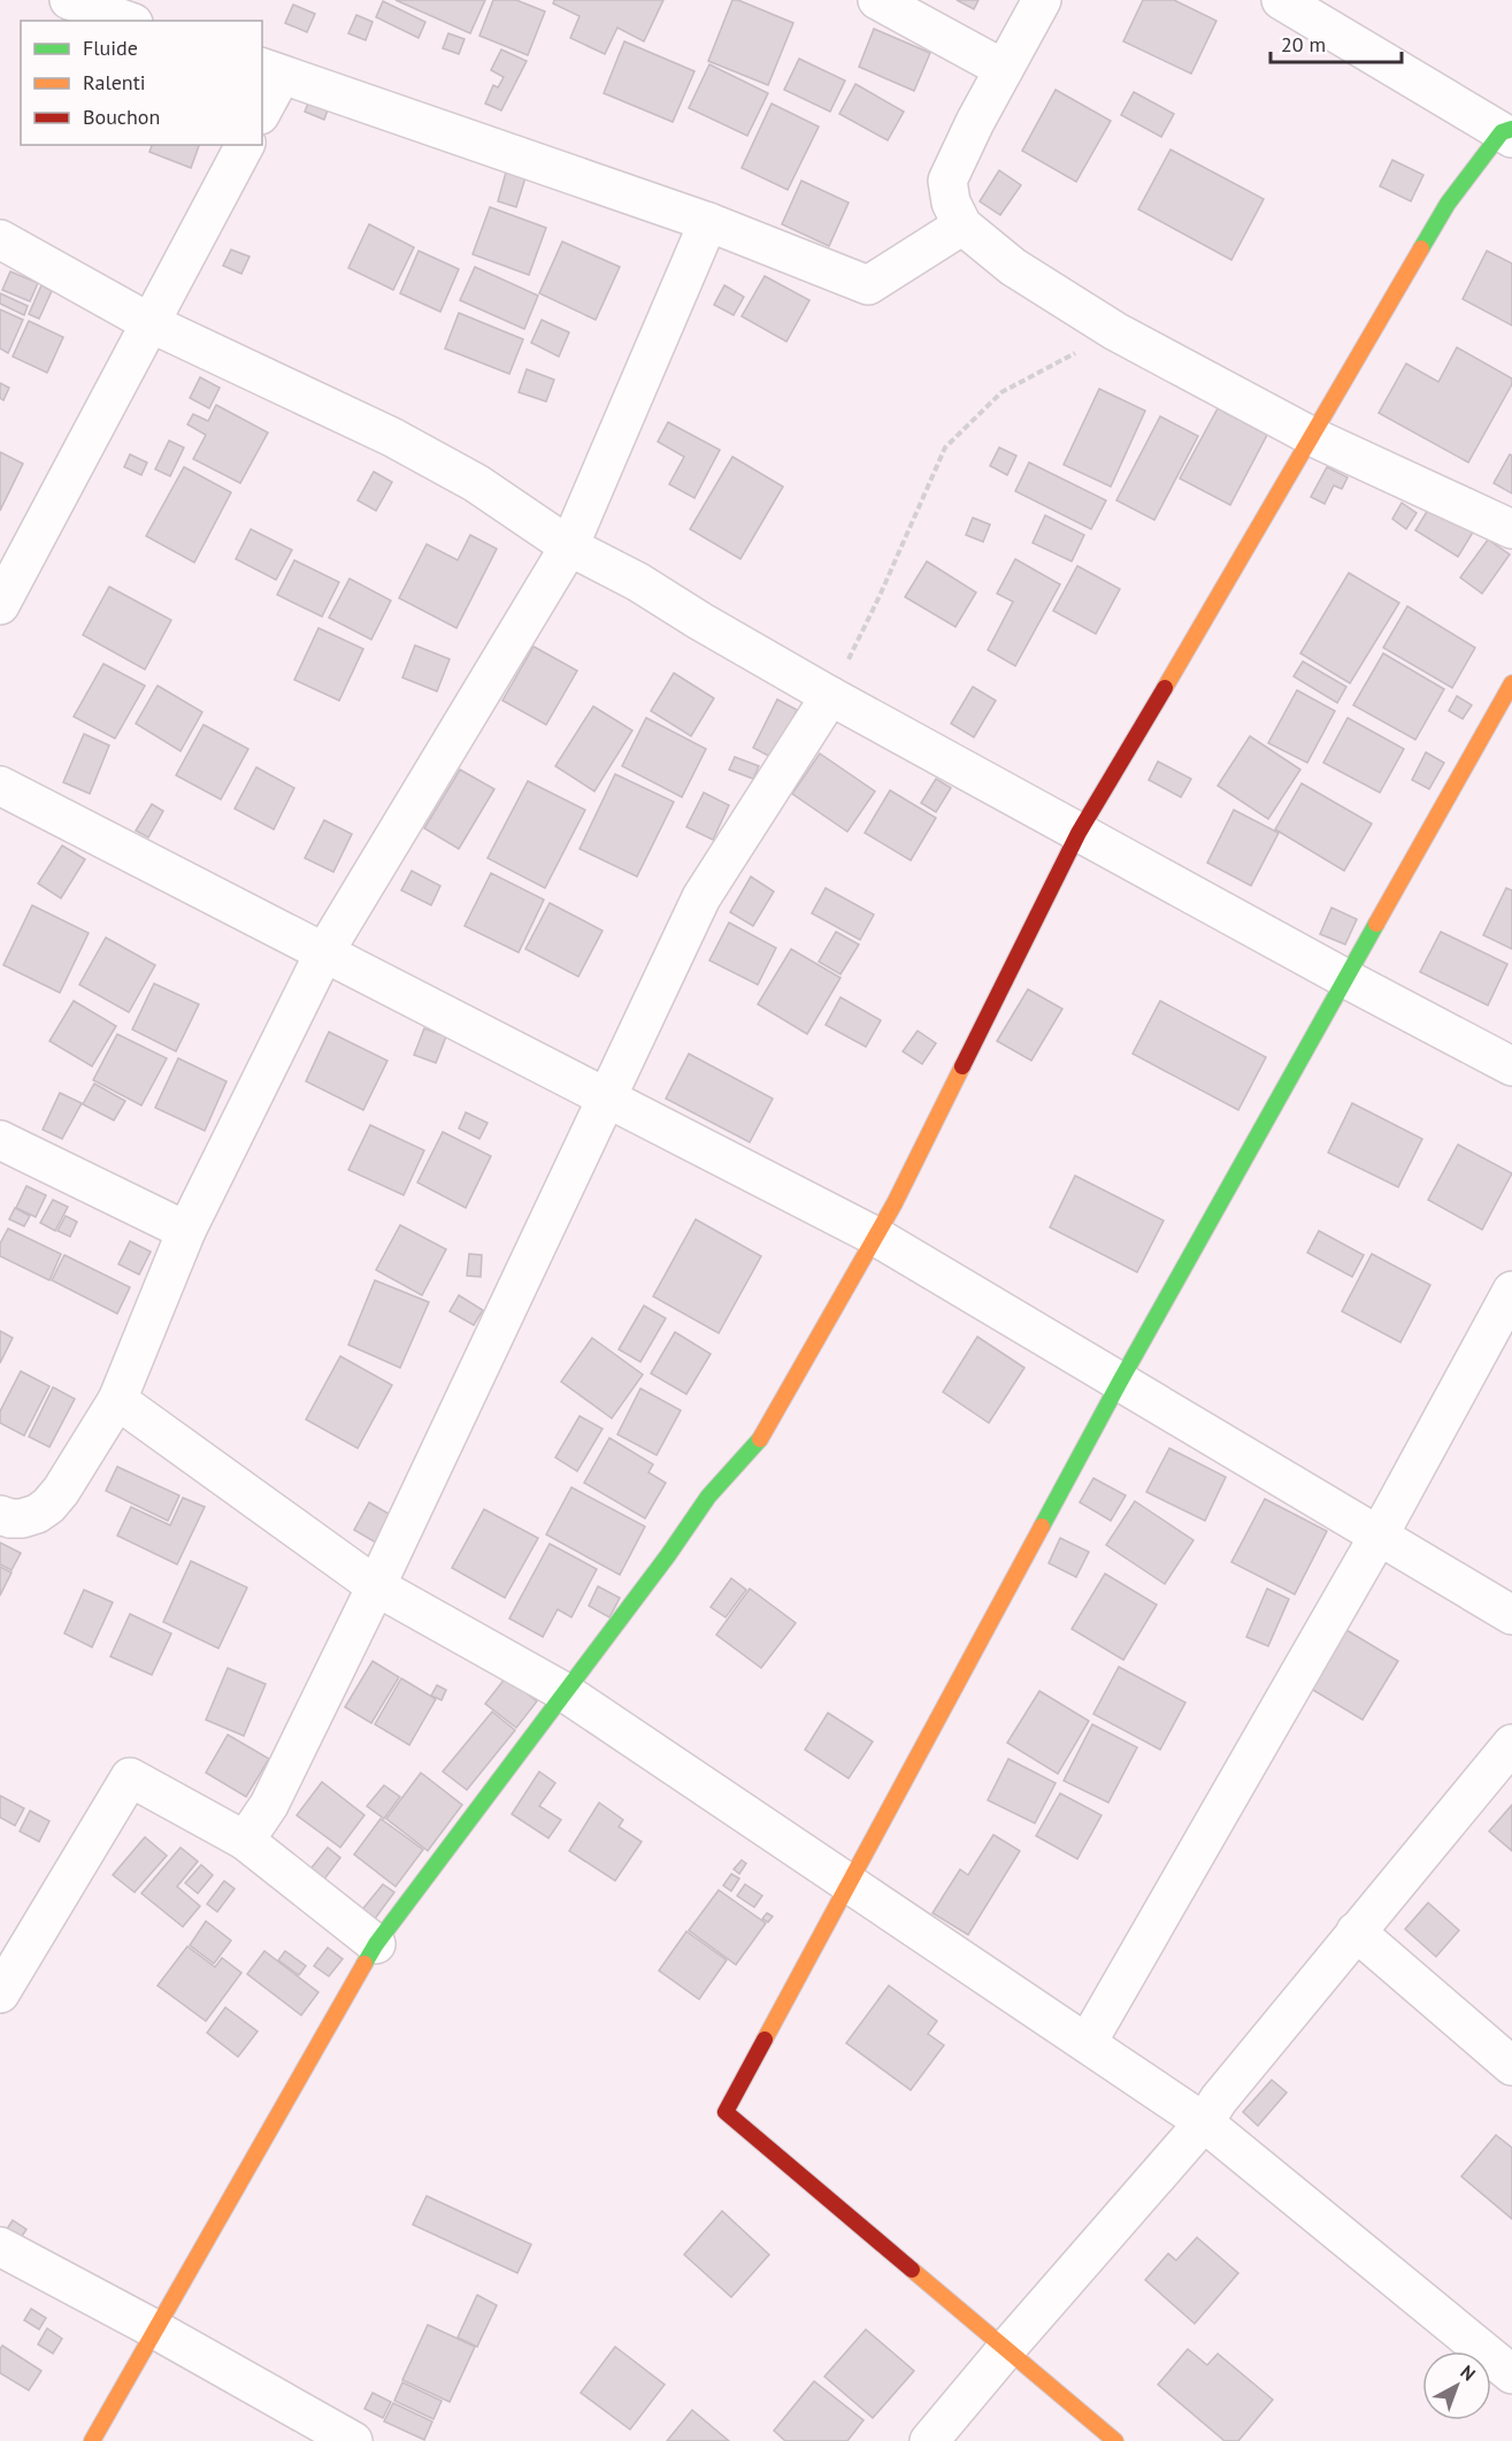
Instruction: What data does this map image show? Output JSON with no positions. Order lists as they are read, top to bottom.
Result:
{
  "legend": ["Fluide", "Ralenti", "Bouchon"],
  "scale_bar": "20 m",
  "north": "top right"
}
